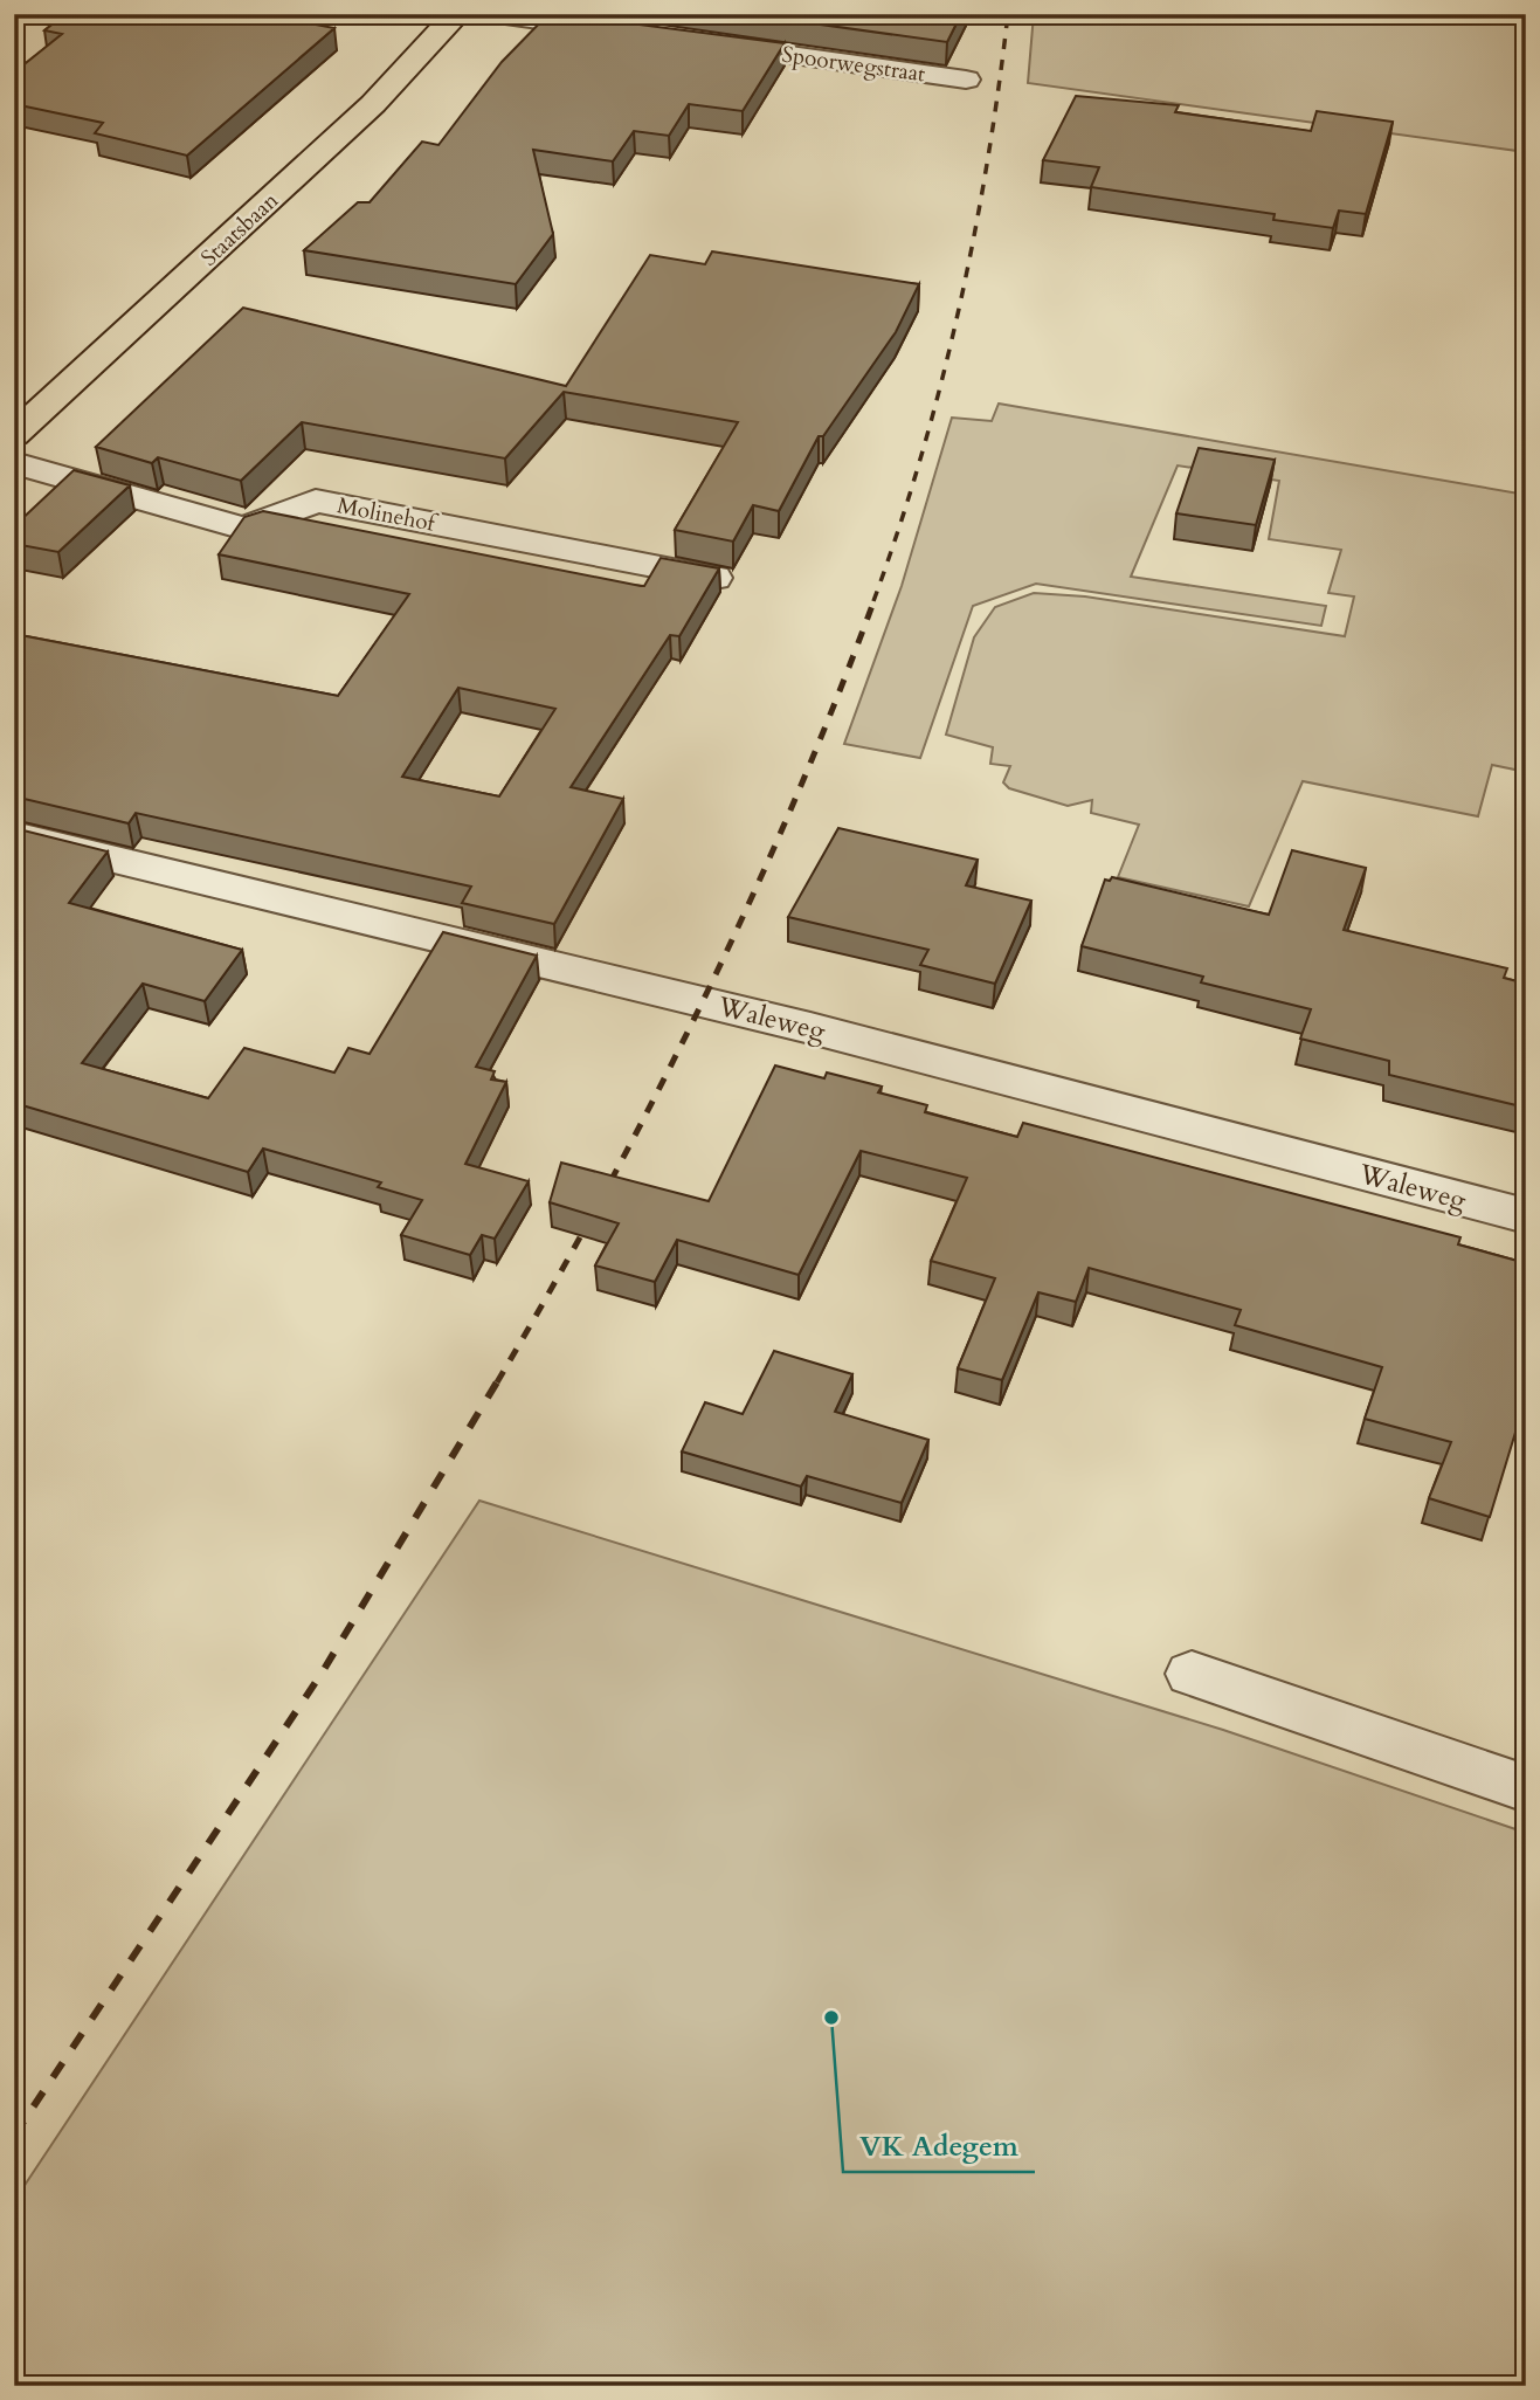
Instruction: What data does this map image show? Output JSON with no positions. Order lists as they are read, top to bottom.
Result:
{
  "streets": {
    "main road": ["Staatsbaan"],
    "street": ["Spoorwegstraat", "Molinehof", "Waleweg"]
  },
  "places": ["VK Adegem"]
}
